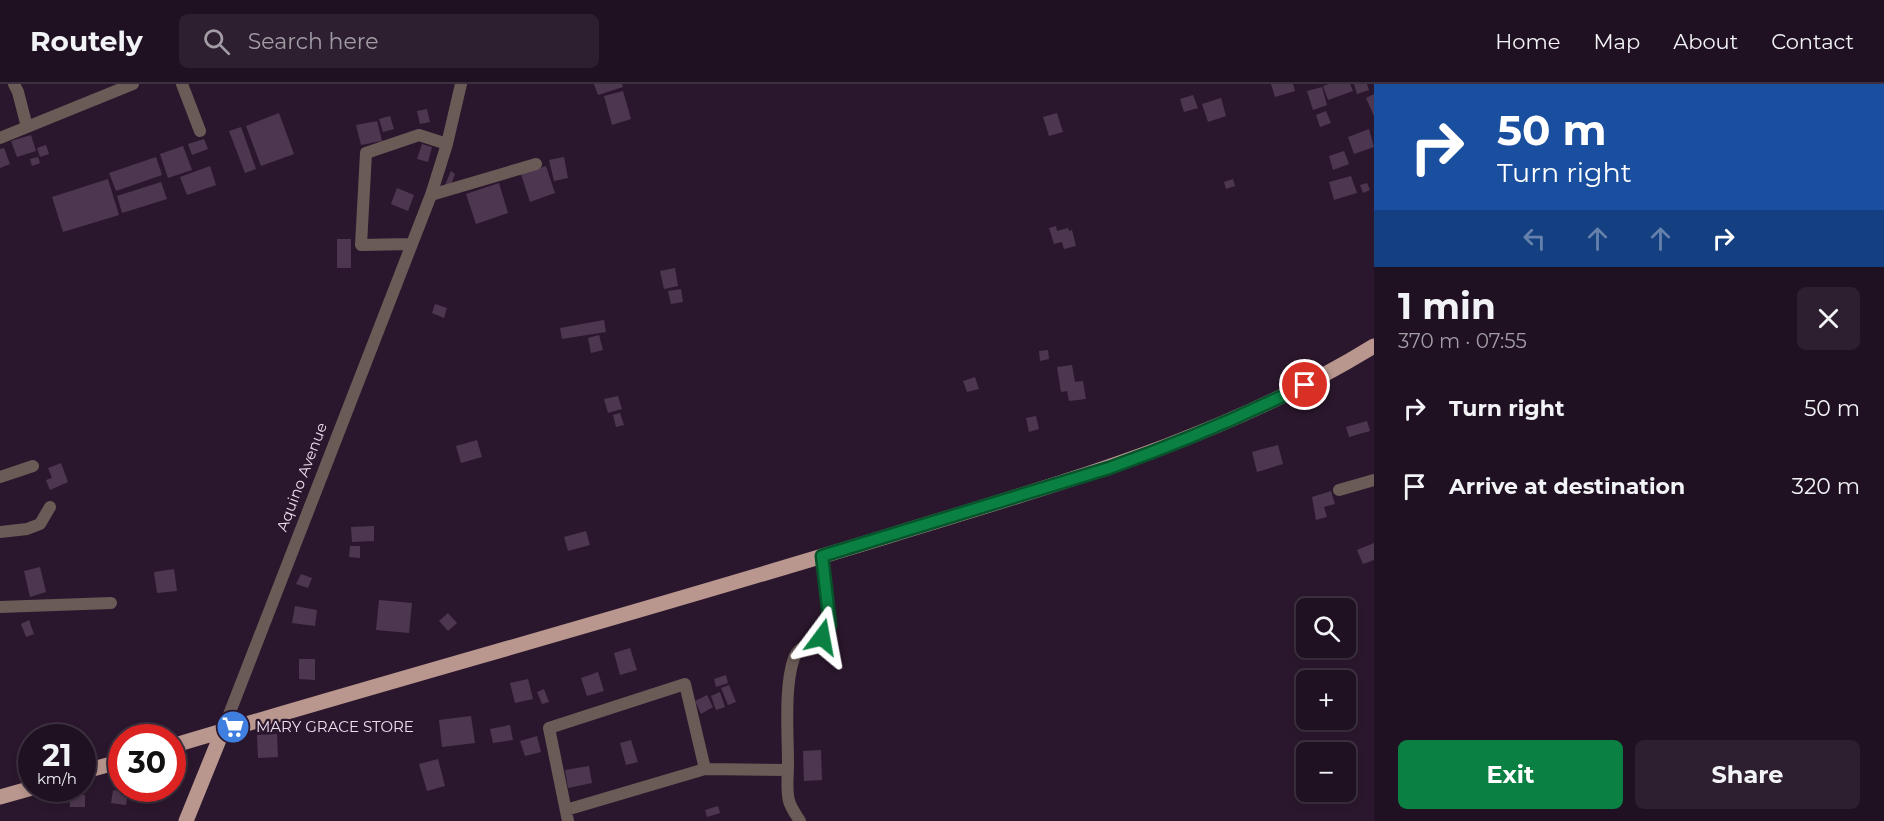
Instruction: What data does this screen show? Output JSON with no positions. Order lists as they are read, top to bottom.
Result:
{
  "streets": {
    "main road": ["Aquino Avenue"]
  },
  "places": {
    "supermarket": ["MARY GRACE STORE"]
  },
  "page": {
    "header": "Routely",
    "search": "Search here",
    "nav": [
      "Home",
      "Map",
      "About",
      "Contact"
    ],
    "turn": ["50 m", "Turn right"],
    "heading": ["1 min", "370 m · 07:55"],
    "list": [
      {
        "name": "Turn right",
        "value": "50 m"
      },
      {
        "name": "Arrive at destination",
        "value": "320 m"
      }
    ],
    "map_buttons": ["+", "−"],
    "speed": "21 km/h",
    "limit": "30",
    "buttons": ["Exit", "Share"]
  }
}
